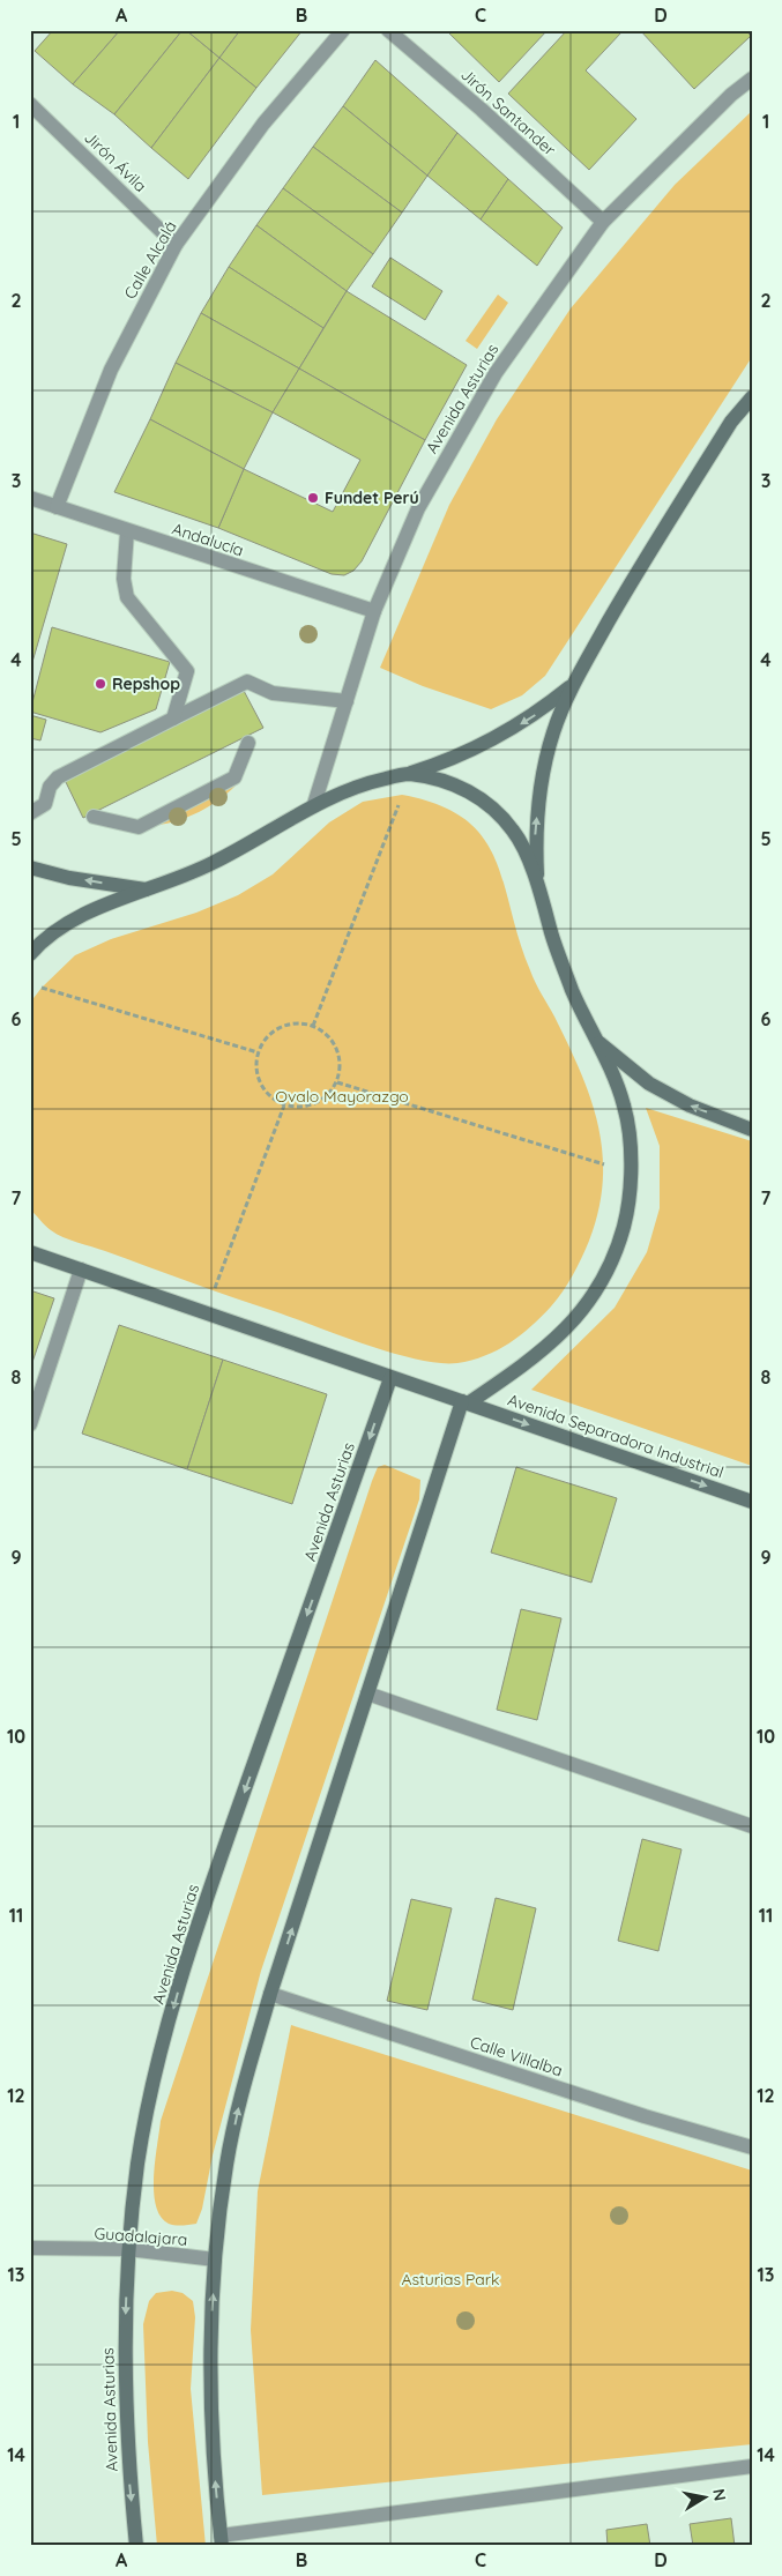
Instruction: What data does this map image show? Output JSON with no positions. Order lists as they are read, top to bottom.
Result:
{
  "streets": {
    "street": [
      "Jirón Santander",
      "Jirón Ávila",
      "Calle Alcalá",
      "Avenida Asturias",
      "Andalucía",
      "Avenida Separadora Industrial",
      "Calle Villalba",
      "Guadalajara"
    ]
  },
  "crossings": [
    ["Jirón Santander", "Avenida Asturias"],
    ["Jirón Ávila", "Calle Alcalá"],
    ["Calle Alcalá", "Andalucía"],
    ["Avenida Asturias", "Andalucía"],
    ["Avenida Asturias", "Avenida Separadora Industrial"],
    ["Avenida Asturias", "Guadalajara"]
  ],
  "one_way": ["Avenida Separadora Industrial"],
  "parks": ["Ovalo Mayorazgo", "Asturias Park"],
  "places": ["Fundet Perú", "Repshop"],
  "north": "right",
  "grid": {
    "columns": [
      "A",
      "B",
      "C",
      "D"
    ],
    "rows": [
      "1",
      "2",
      "3",
      "4",
      "5",
      "6",
      "7",
      "8",
      "9",
      "10",
      "11",
      "12",
      "13",
      "14"
    ]
  }
}
